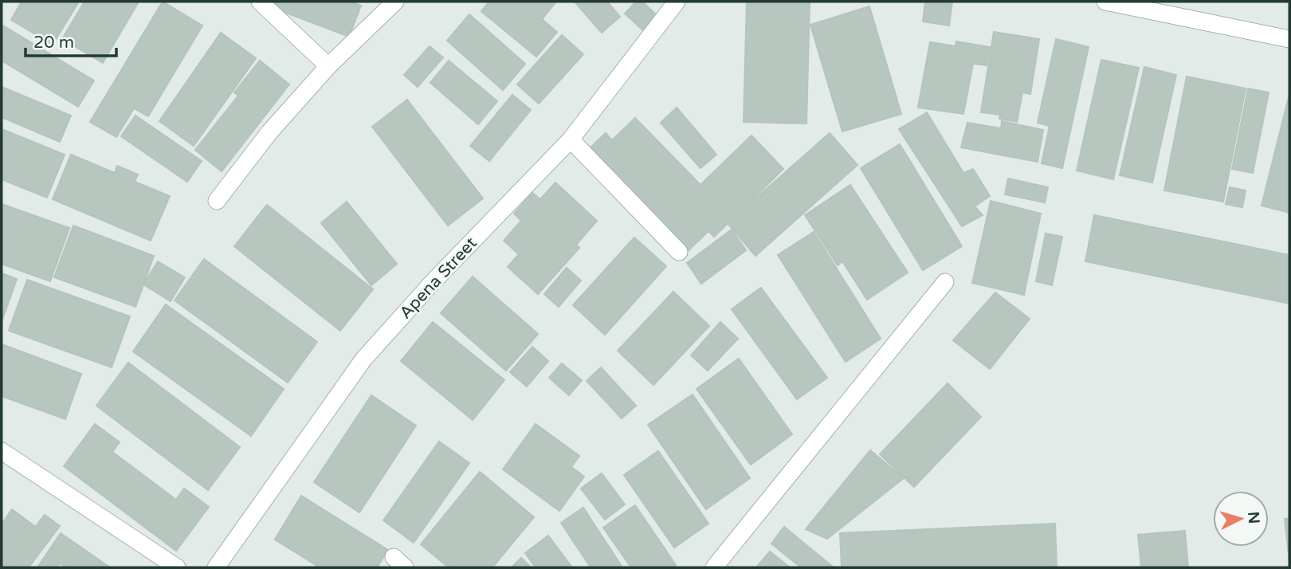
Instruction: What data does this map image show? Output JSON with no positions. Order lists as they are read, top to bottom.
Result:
{
  "streets": {
    "street": ["Apena Street"]
  },
  "scale_bar": "20 m",
  "north": "right"
}
